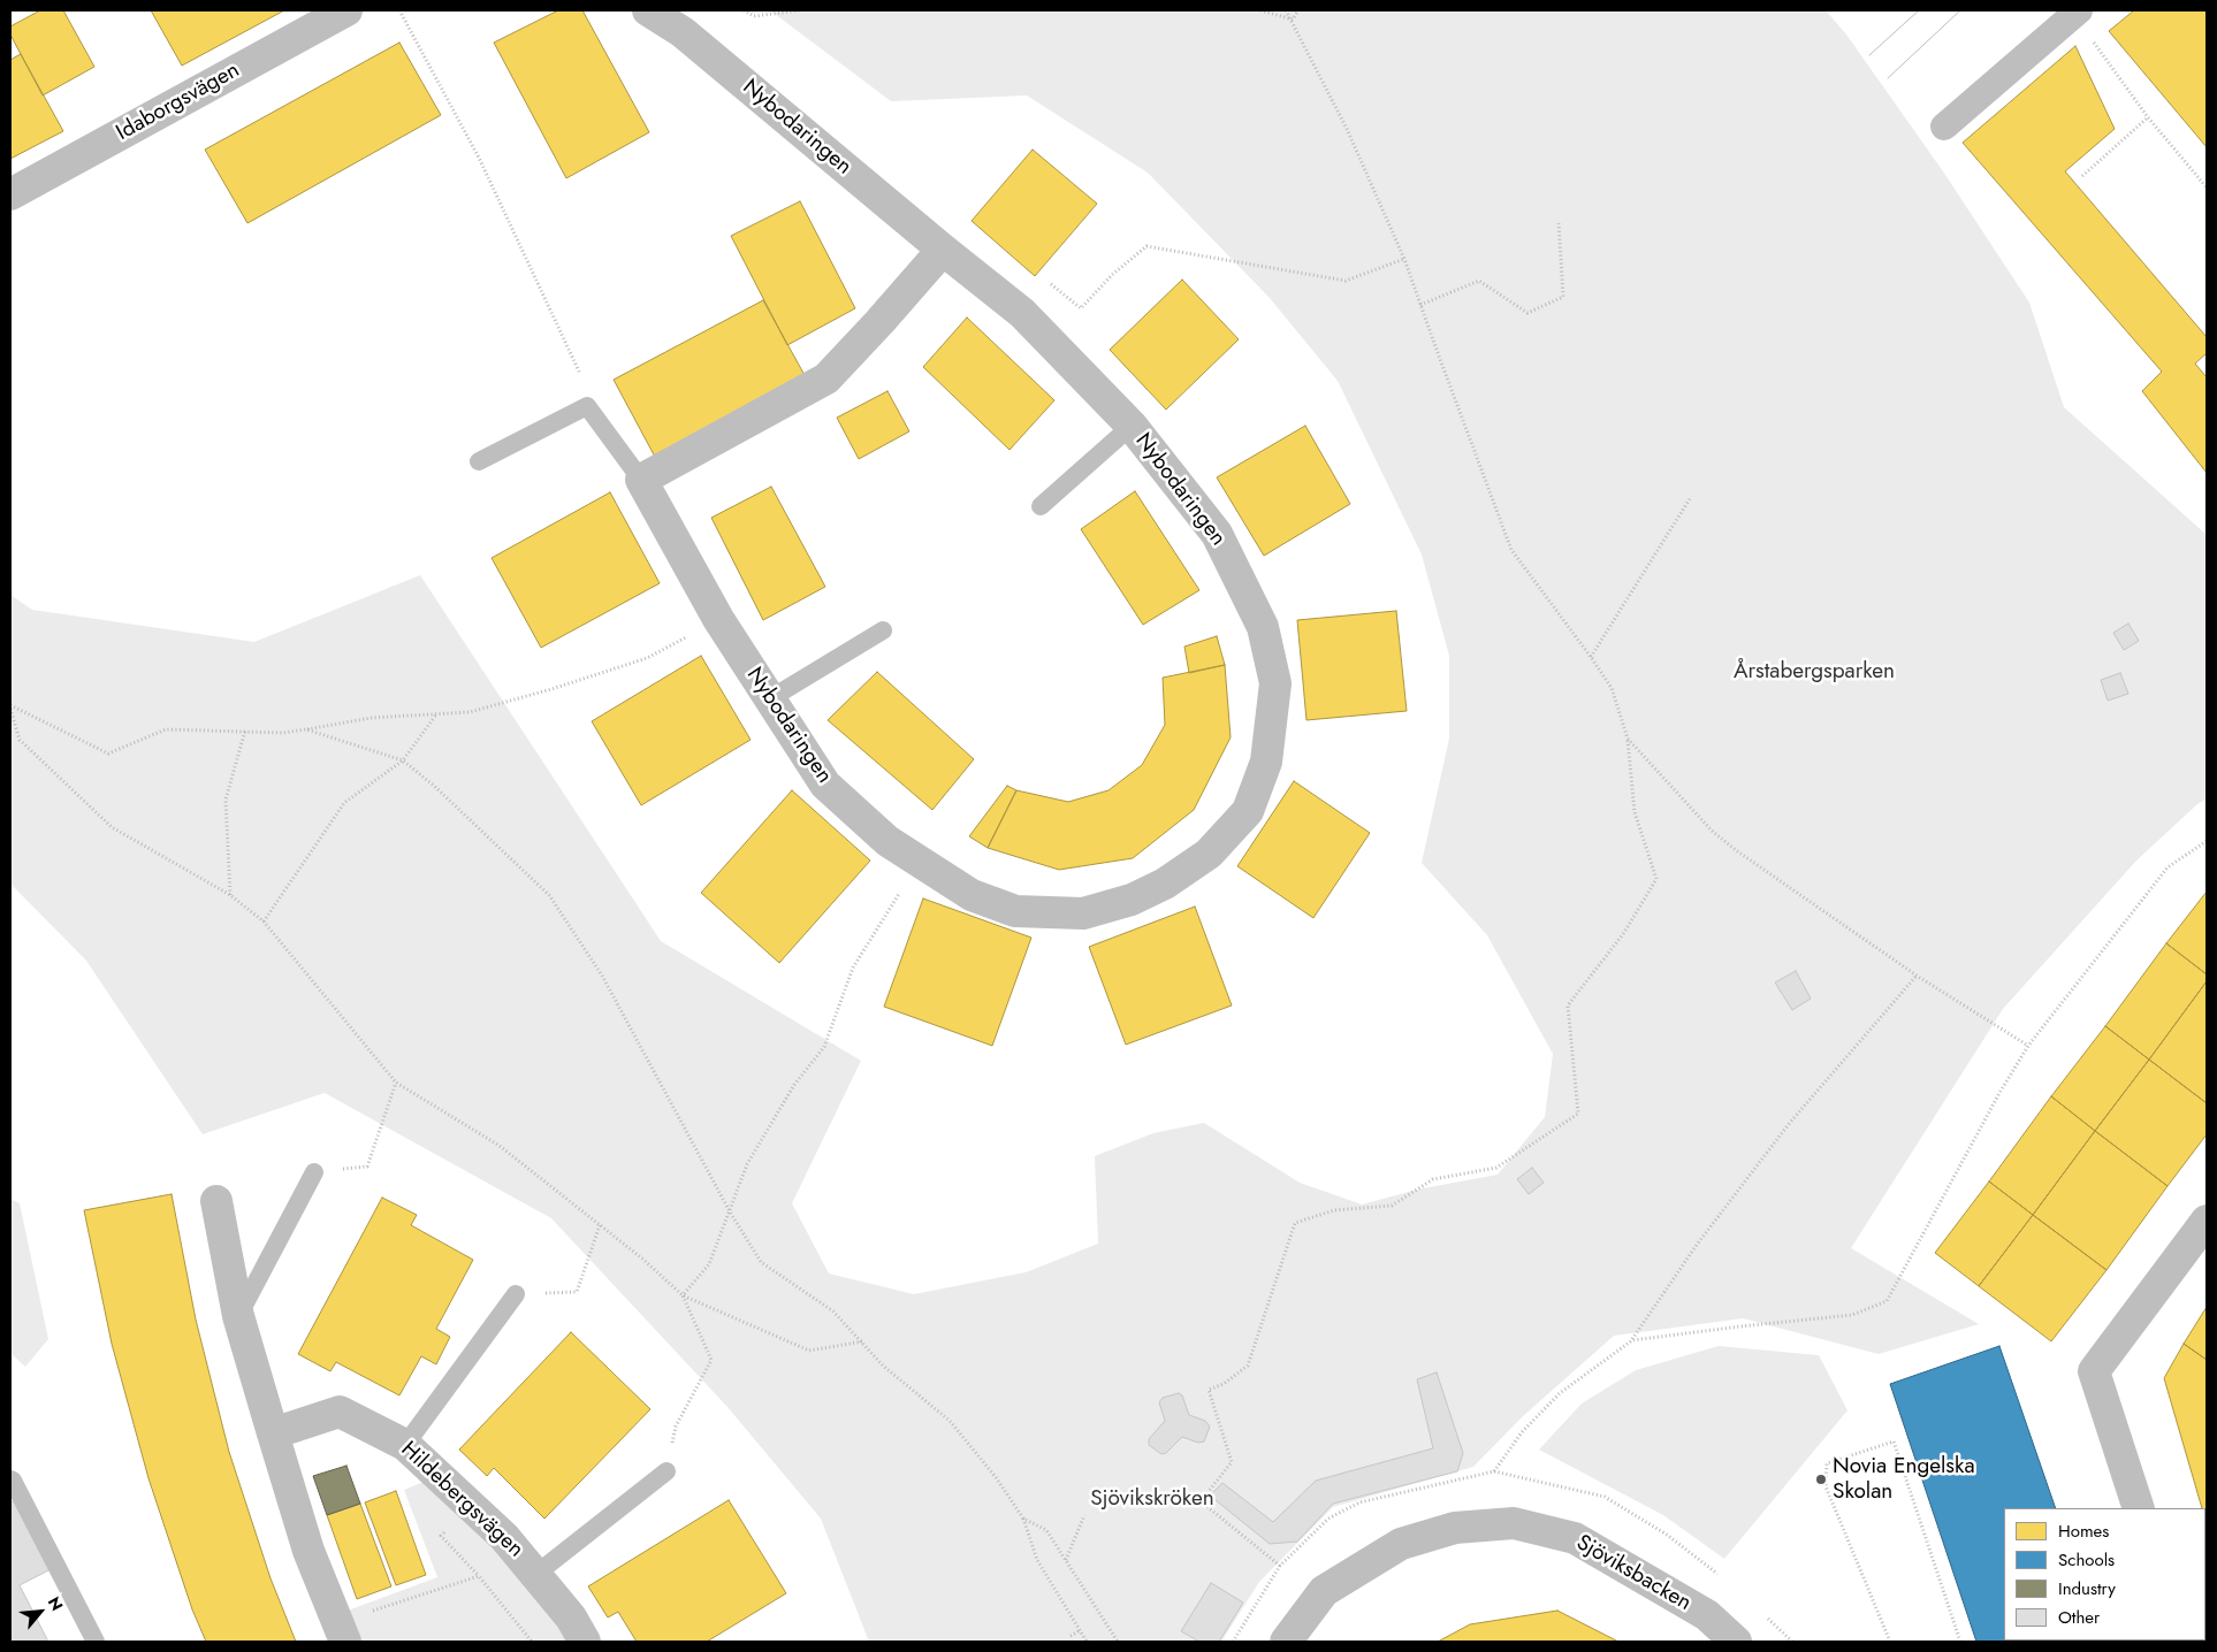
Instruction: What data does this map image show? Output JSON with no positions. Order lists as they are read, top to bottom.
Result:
{
  "streets": {
    "street": [
      "Idaborgsvägen",
      "Nybodaringen",
      "Hildebergsvägen",
      "Sjöviksbacken"
    ]
  },
  "parks": ["Årstabergsparken", "Sjövikskröken"],
  "places": ["Novia Engelska Skolan"],
  "legend": [
    "Homes",
    "Schools",
    "Industry",
    "Other"
  ],
  "north": "top right"
}
